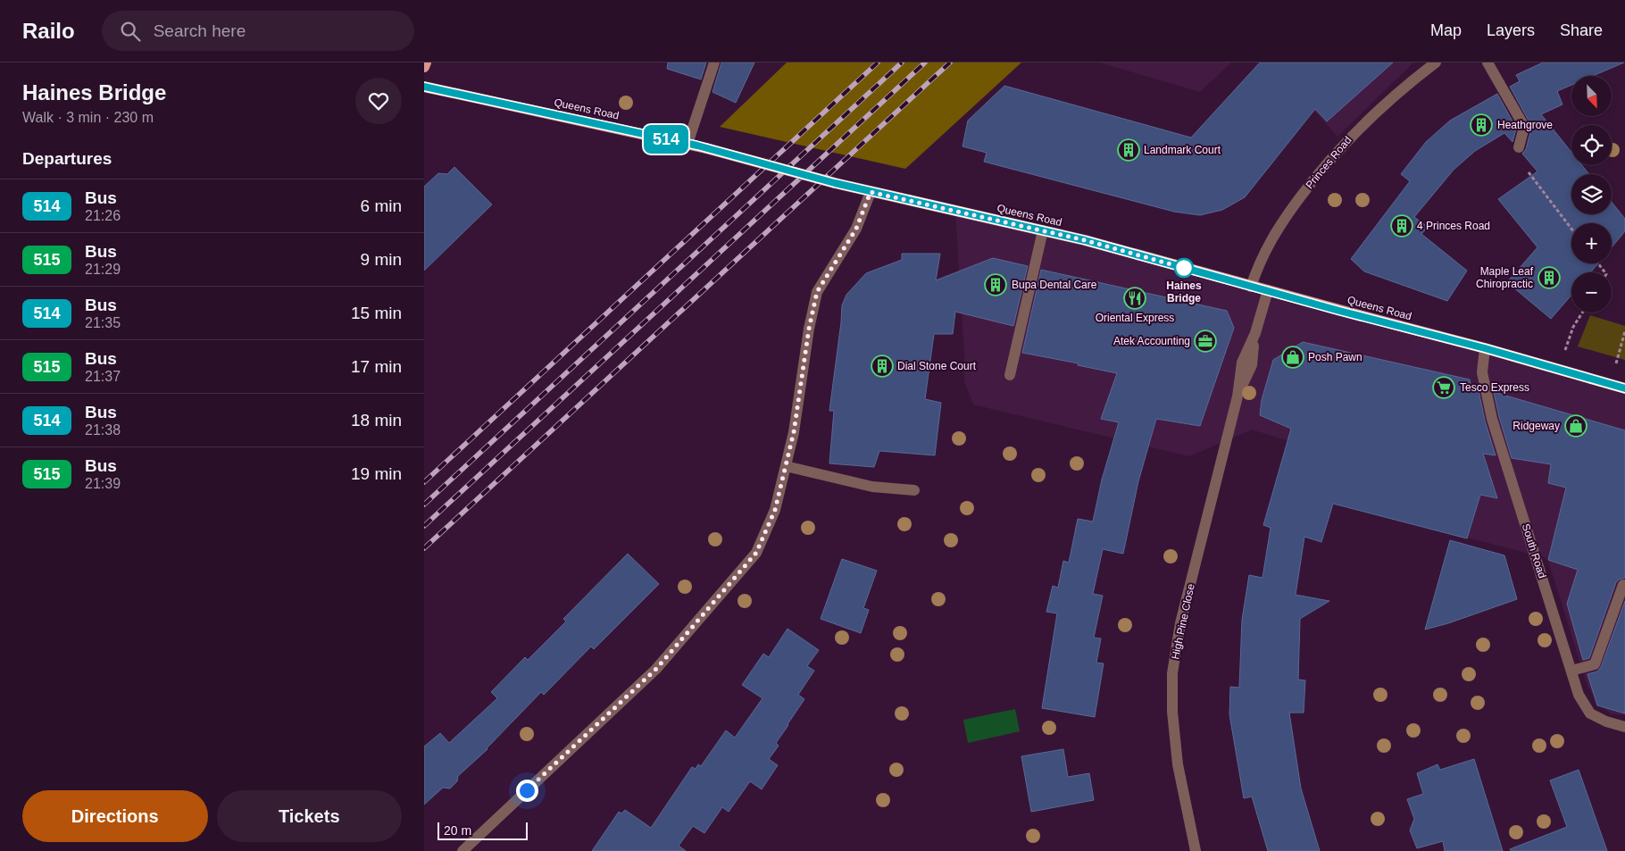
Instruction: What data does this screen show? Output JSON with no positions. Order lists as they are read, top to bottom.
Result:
{
  "streets": {
    "main road": ["Queens Road"],
    "street": ["Princes Road", "South Road", "High Pine Close"]
  },
  "crossings": [
    ["Queens Road", "Princes Road"],
    ["Queens Road", "South Road"],
    ["Queens Road", "High Pine Close"]
  ],
  "places": {
    "building": [
      "Heathgrove",
      "Landmark Court",
      "4 Princes Road",
      "Maple Leaf Chiropractic",
      "Bupa Dental Care",
      "Dial Stone Court"
    ],
    "other": ["Haines Bridge"],
    "restaurant": ["Oriental Express"],
    "office": ["Atek Accounting"],
    "shop": ["Posh Pawn", "Ridgeway"],
    "supermarket": ["Tesco Express"]
  },
  "lines": ["bus line 514"],
  "scale_bar": "20 m",
  "north": "bottom right",
  "page": {
    "header": "Railo",
    "search": "Search here",
    "nav": ["Map", "Layers", "Share"],
    "heading": [
      ["Haines Bridge", "Walk · 3 min · 230 m"],
      "Departures"
    ],
    "on_map": "514",
    "map_buttons": ["+", "−"],
    "list": [
      {
        "mark": "514",
        "name": "Bus",
        "note": "21:26",
        "value": "6 min"
      },
      {
        "mark": "515",
        "name": "Bus",
        "note": "21:29",
        "value": "9 min"
      },
      {
        "mark": "514",
        "name": "Bus",
        "note": "21:35",
        "value": "15 min"
      },
      {
        "mark": "515",
        "name": "Bus",
        "note": "21:37",
        "value": "17 min"
      },
      {
        "mark": "514",
        "name": "Bus",
        "note": "21:38",
        "value": "18 min"
      },
      {
        "mark": "515",
        "name": "Bus",
        "note": "21:39",
        "value": "19 min"
      }
    ],
    "buttons": ["Directions", "Tickets"],
    "scale": "20 m"
  }
}
